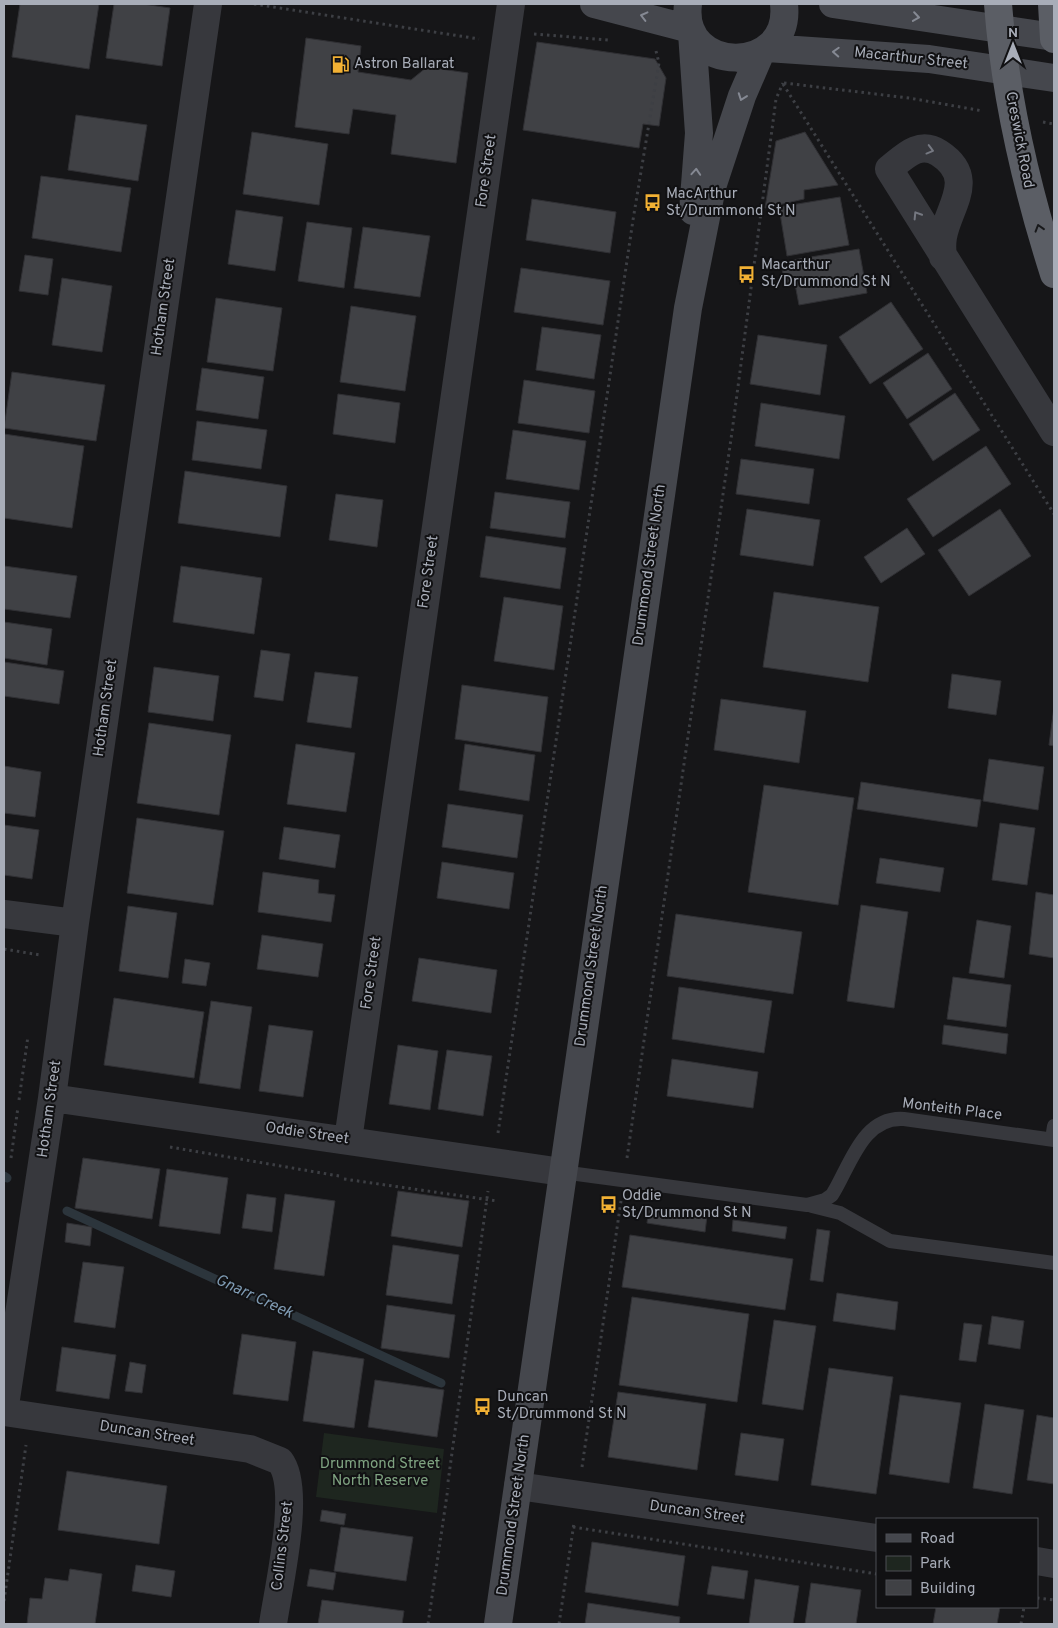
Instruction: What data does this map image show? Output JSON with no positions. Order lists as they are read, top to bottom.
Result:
{
  "streets": {
    "highway": ["Creswick Road"],
    "main road": ["Macarthur Street", "Drummond Street North"],
    "street": [
      "Fore Street",
      "Hotham Street",
      "Oddie Street",
      "Duncan Street",
      "Collins Street"
    ],
    "lane": ["Monteith Place"]
  },
  "crossings": [
    ["Macarthur Street", "Creswick Road"],
    ["Macarthur Street", "Drummond Street North"],
    ["Fore Street", "Oddie Street"],
    ["Hotham Street", "Oddie Street"],
    ["Hotham Street", "Duncan Street"],
    ["Drummond Street North", "Monteith Place"],
    ["Drummond Street North", "Oddie Street"],
    ["Drummond Street North", "Duncan Street"],
    ["Monteith Place", "Oddie Street"],
    ["Duncan Street", "Collins Street"]
  ],
  "one_way": ["Creswick Road"],
  "water": ["Gnarr Creek"],
  "parks": ["Drummond Street North Reserve"],
  "places": {
    "fuel station": ["Astron Ballarat"],
    "bus stop": [
      "MacArthur St/Drummond St N",
      "Macarthur St/Drummond St N",
      "Oddie St/Drummond St N",
      "Duncan St/Drummond St N"
    ]
  },
  "legend": ["Road", "Park", "Building"],
  "north": "top"
}
